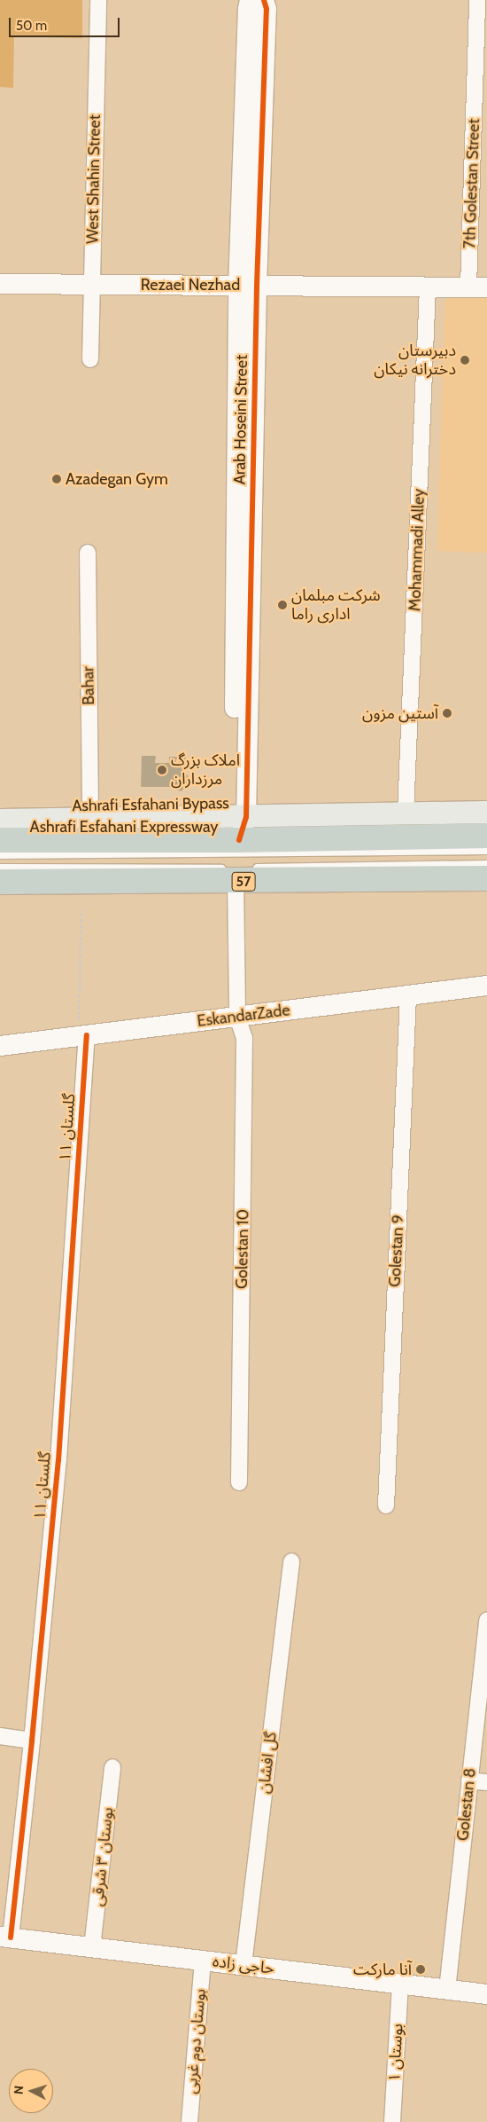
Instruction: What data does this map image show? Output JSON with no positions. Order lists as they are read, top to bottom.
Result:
{
  "streets": {
    "highway": ["Ashrafi Esfahani Expressway", "57"],
    "main road": ["Ashrafi Esfahani Bypass"],
    "street": [
      "West Shahin Street",
      "7th Golestan Street",
      "Rezaei Nezhad",
      "Arab Hoseini Street",
      "Mohammadi Alley",
      "Bahar",
      "EskandarZade",
      "گلستان ۱۱",
      "Golestan 10",
      "Golestan 9",
      "گل افشان",
      "Golestan 8",
      "بوستان ۳ شرقی",
      "حاجی زاده",
      "بوستان دوم غربی",
      "بوستان ۱"
    ]
  },
  "crossings": [
    ["West Shahin Street", "Rezaei Nezhad"],
    ["7th Golestan Street", "Rezaei Nezhad"],
    ["Rezaei Nezhad", "Arab Hoseini Street"],
    ["Rezaei Nezhad", "Mohammadi Alley"],
    ["Arab Hoseini Street", "Ashrafi Esfahani Bypass"],
    ["Arab Hoseini Street", "Ashrafi Esfahani Expressway"],
    ["Mohammadi Alley", "Ashrafi Esfahani Bypass"],
    ["Bahar", "Ashrafi Esfahani Bypass"],
    ["Ashrafi Esfahani Bypass", "Ashrafi Esfahani Expressway"],
    ["57", "Golestan 10"],
    ["EskandarZade", "گلستان ۱۱"],
    ["EskandarZade", "Golestan 10"],
    ["EskandarZade", "Golestan 9"],
    ["گلستان ۱۱", "حاجی زاده"],
    ["گل افشان", "حاجی زاده"],
    ["Golestan 8", "حاجی زاده"],
    ["بوستان ۳ شرقی", "حاجی زاده"],
    ["حاجی زاده", "بوستان دوم غربی"],
    ["حاجی زاده", "بوستان ۱"]
  ],
  "places": [
    "دبیرستان دخترانه نیکان",
    "Azadegan Gym",
    "شرکت مبلمان اداری راما",
    "آستین مزون",
    "املاک بزرگ مرزداران",
    "آنا مارکت"
  ],
  "scale_bar": "50 m",
  "north": "left"
}
